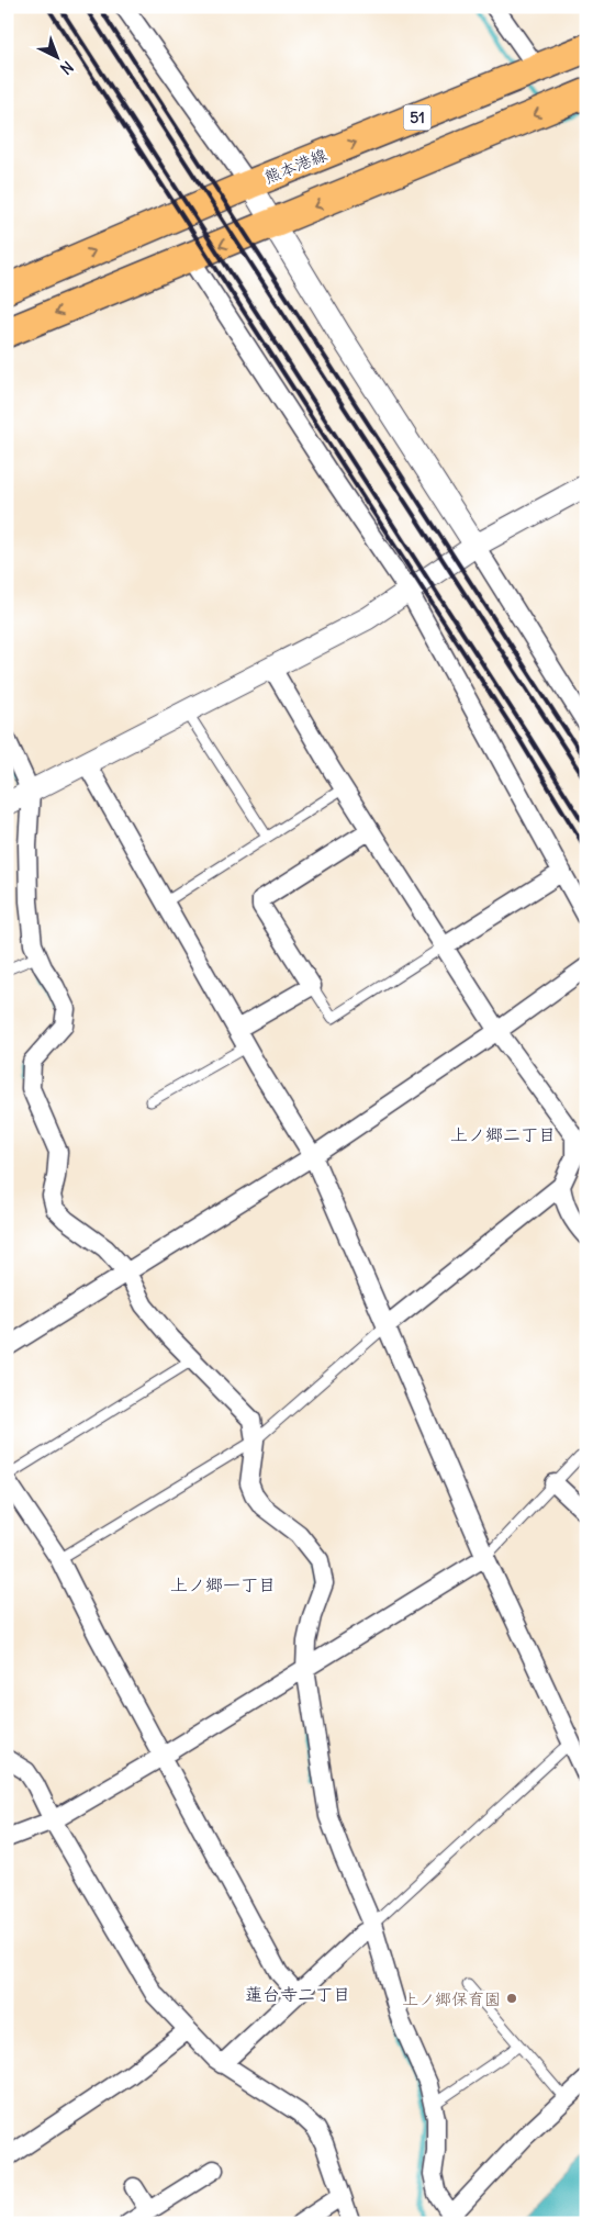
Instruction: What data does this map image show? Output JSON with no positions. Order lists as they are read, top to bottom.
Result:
{
  "streets": {
    "main road": ["51", "熊本港線"]
  },
  "districts": ["上ノ郷二丁目", "上ノ郷一丁目", "蓮台寺二丁目"],
  "places": ["上ノ郷保育園"],
  "north": "bottom right"
}
